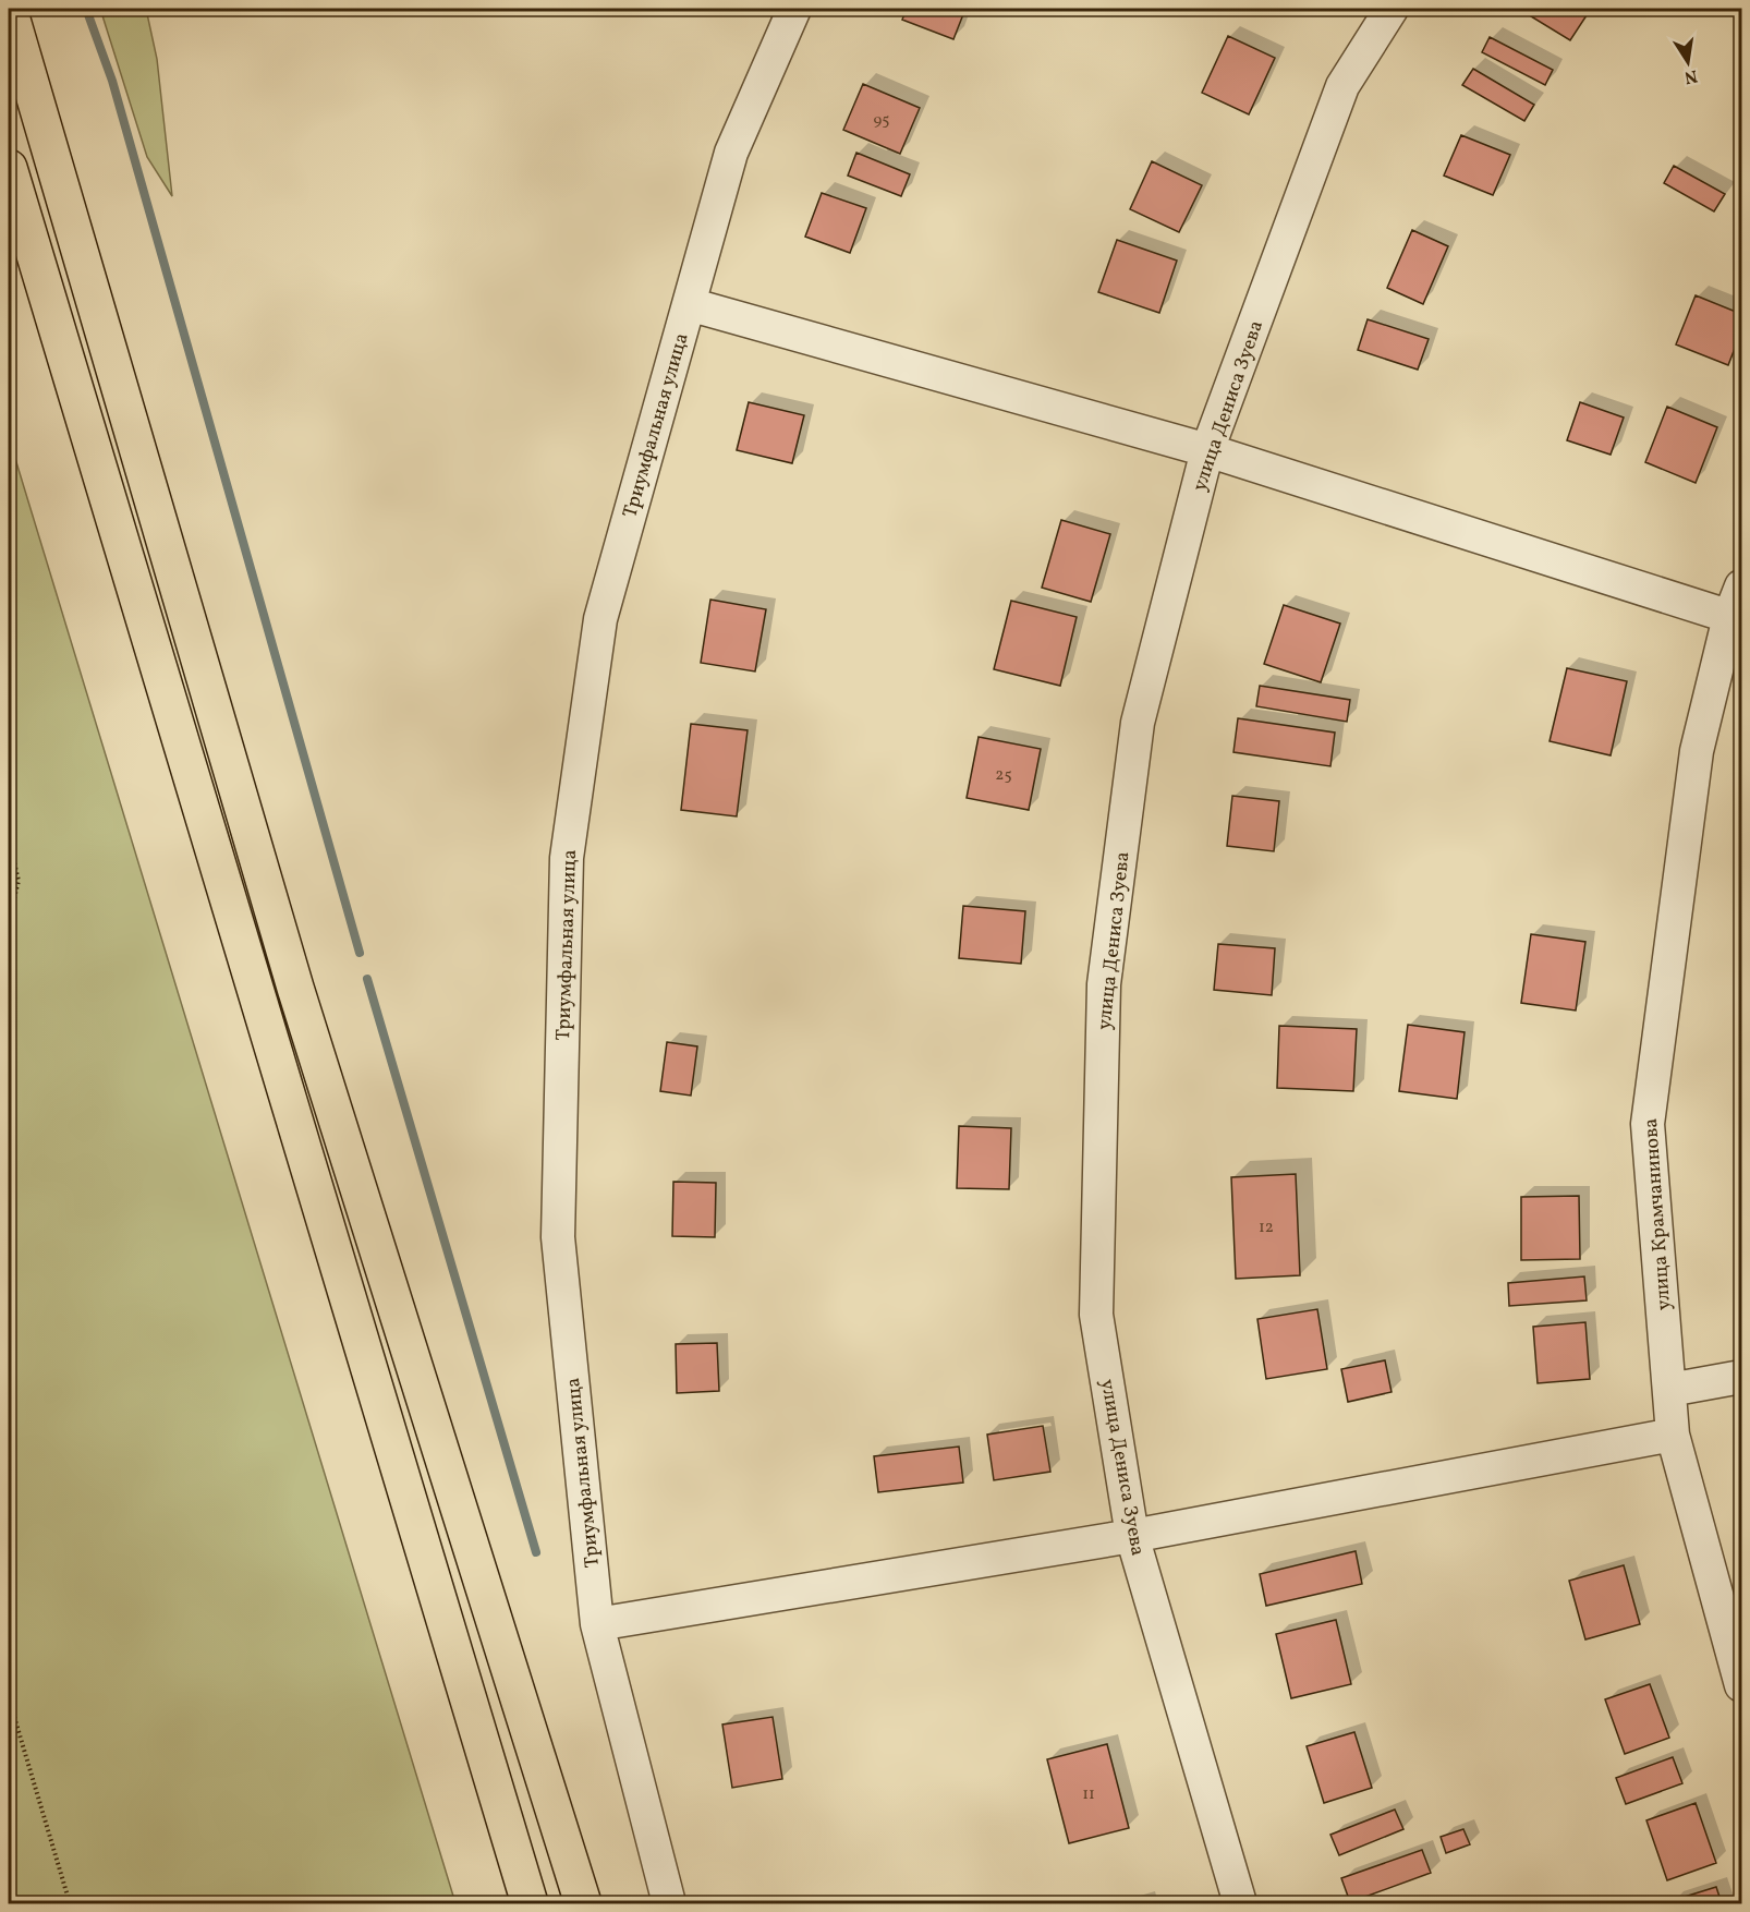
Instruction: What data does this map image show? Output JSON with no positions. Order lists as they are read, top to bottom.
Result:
{
  "streets": {
    "street": ["улица Дениса Зуева", "Триумфальная улица", "улица Крамчанинова"]
  },
  "house_numbers": [
    "95",
    "25",
    "12",
    "11"
  ],
  "north": "bottom"
}
